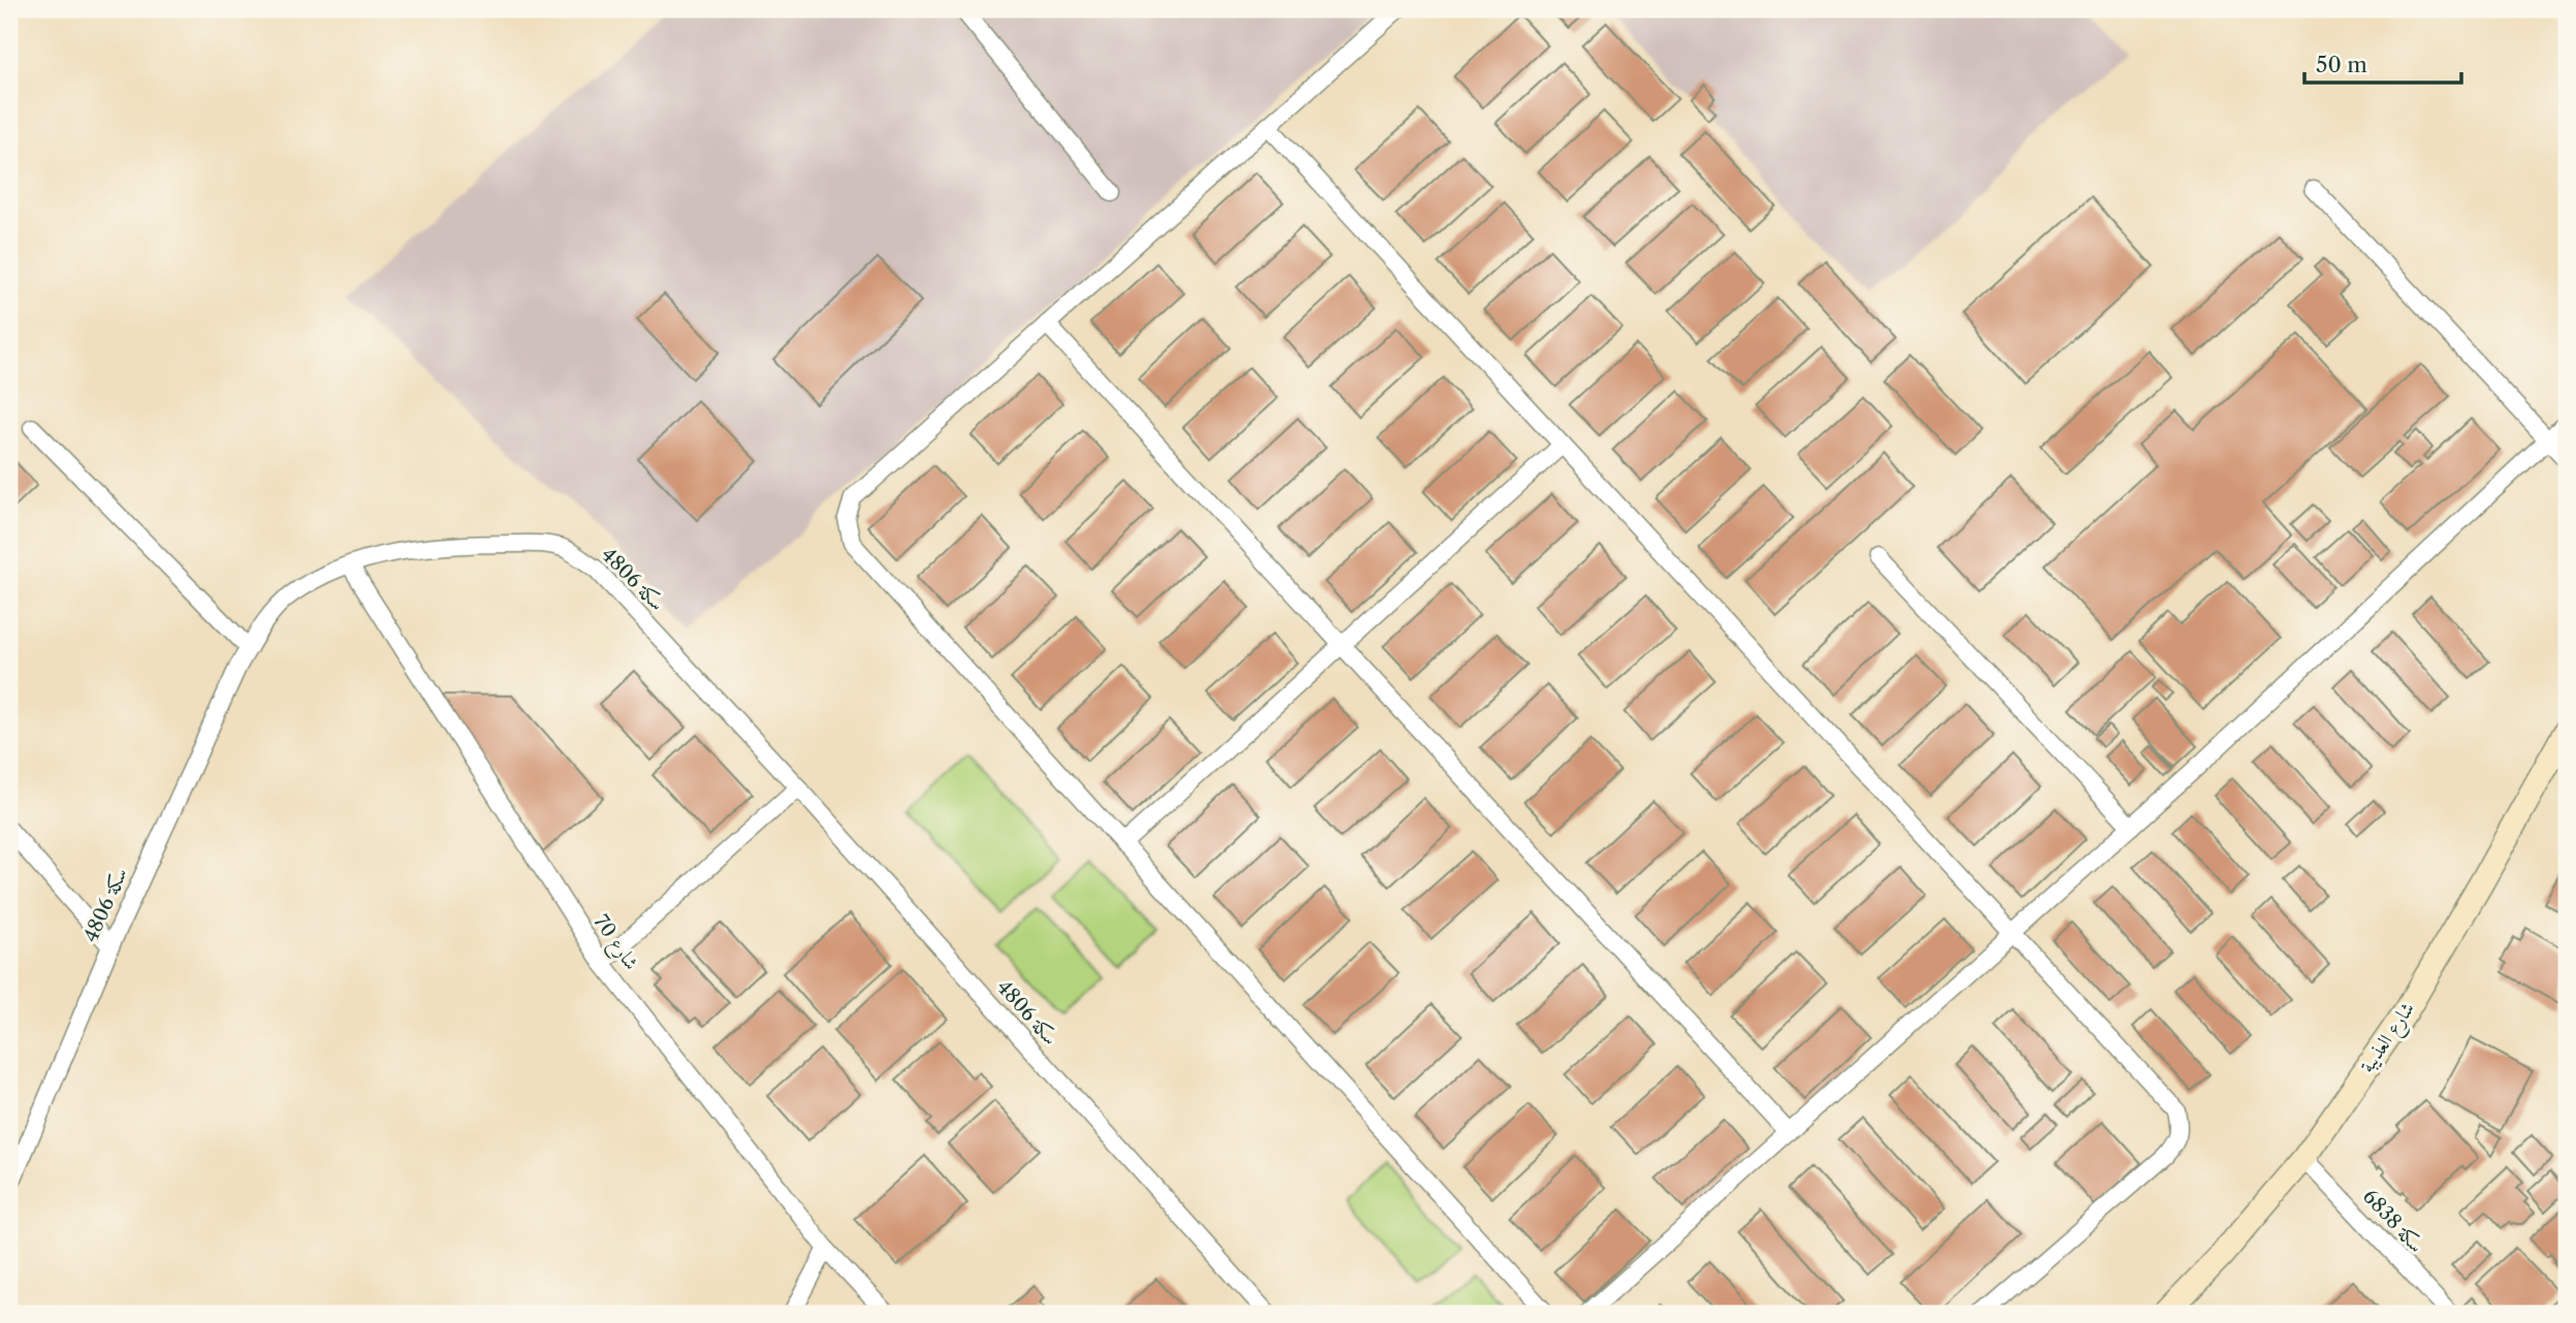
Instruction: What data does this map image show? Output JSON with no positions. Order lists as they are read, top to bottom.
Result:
{
  "streets": {
    "street": [
      "سكة 4806",
      "شارع 70",
      "شارع العذيبة",
      "سكة 6838"
    ]
  },
  "crossings": [
    ["سكة 4806", "شارع 70"],
    ["شارع العذيبة", "سكة 6838"]
  ],
  "scale_bar": "50 m"
}
